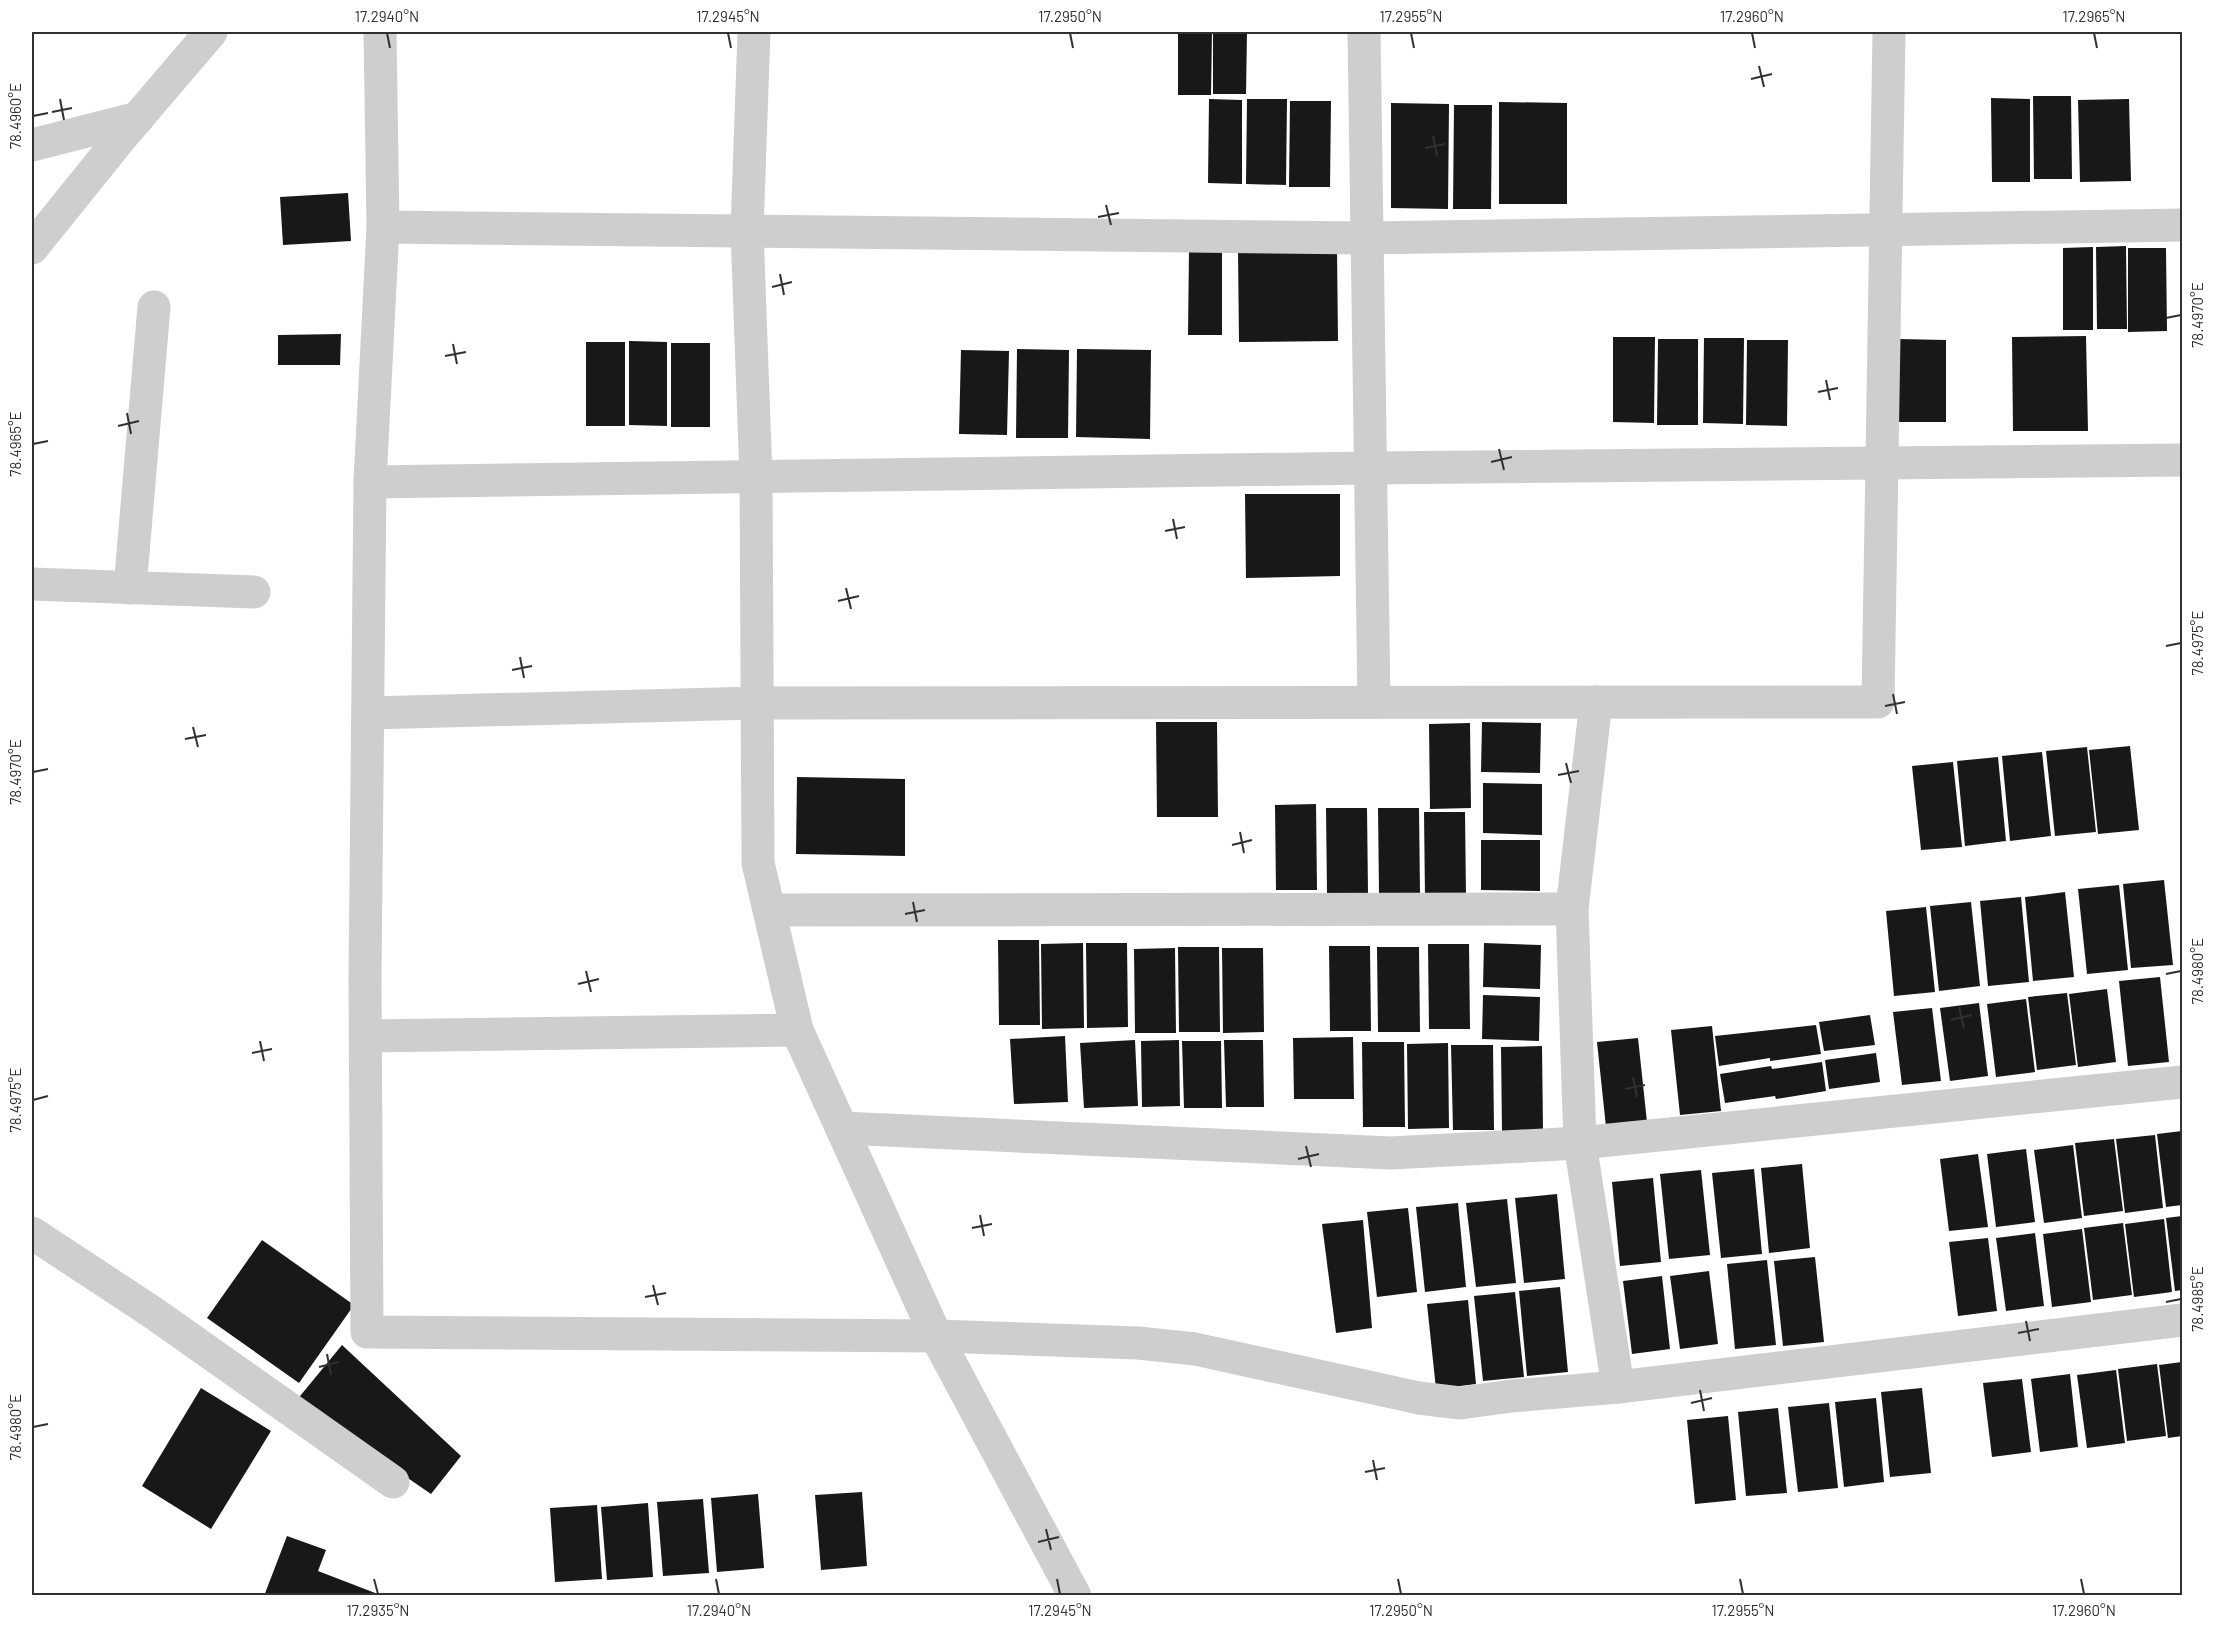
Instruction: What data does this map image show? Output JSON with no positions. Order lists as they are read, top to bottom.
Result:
{
  "coordinates": [
    "17.2940°N",
    "17.2945°N",
    "17.2950°N",
    "17.2955°N",
    "17.2960°N",
    "17.2965°N",
    "78.4960°E",
    "78.4970°E",
    "78.4965°E",
    "78.4975°E",
    "78.4980°E",
    "78.4985°E",
    "17.2935°N"
  ]
}
